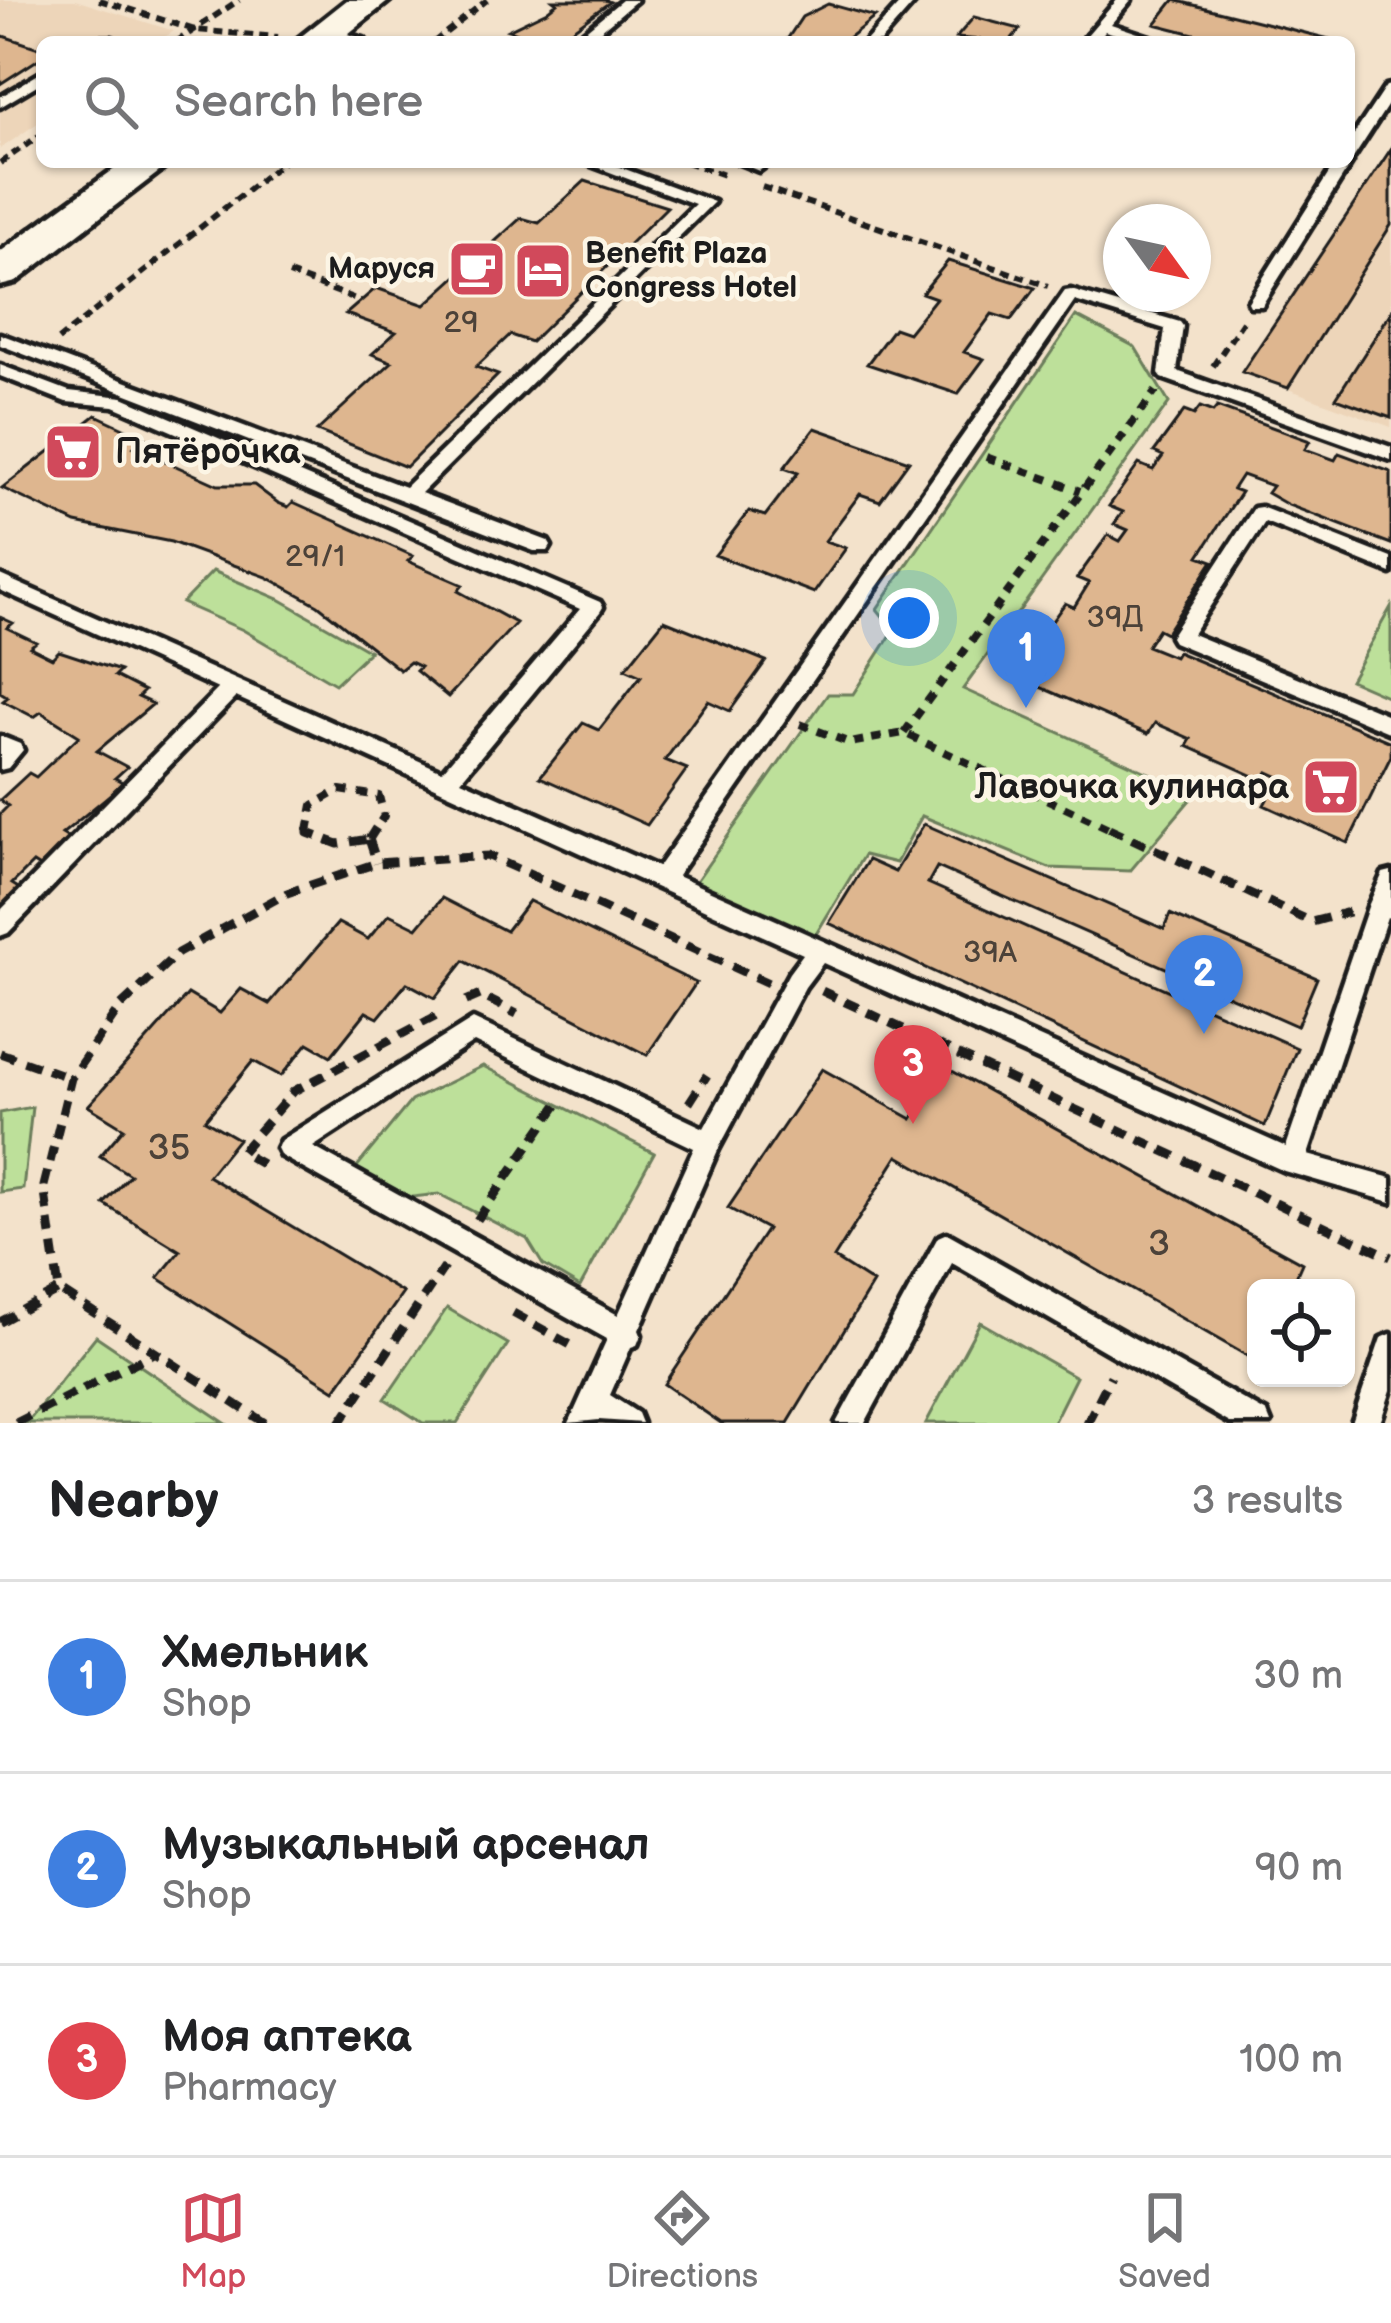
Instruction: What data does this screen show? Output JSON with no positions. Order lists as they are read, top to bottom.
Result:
{
  "places": {
    "cafe": ["Маруся"],
    "hotel": ["Benefit Plaza Congress Hotel"],
    "supermarket": ["Пятёрочка", "Лавочка кулинара"]
  },
  "house_numbers": [
    "29",
    "29/1",
    "39Д",
    "39А",
    "35",
    "3"
  ],
  "north": "bottom right",
  "page": {
    "search": "Search here",
    "pins": ["1", "2", "3"],
    "heading": ["Nearby", "3 results"],
    "list": [
      {
        "mark": "1",
        "name": "Хмельник",
        "note": "Shop",
        "value": "30 m"
      },
      {
        "mark": "2",
        "name": "Музыкальный арсенал",
        "note": "Shop",
        "value": "90 m"
      },
      {
        "mark": "3",
        "name": "Моя аптека",
        "note": "Pharmacy",
        "value": "100 m"
      }
    ],
    "nav": ["Map", "Directions", "Saved"]
  }
}
